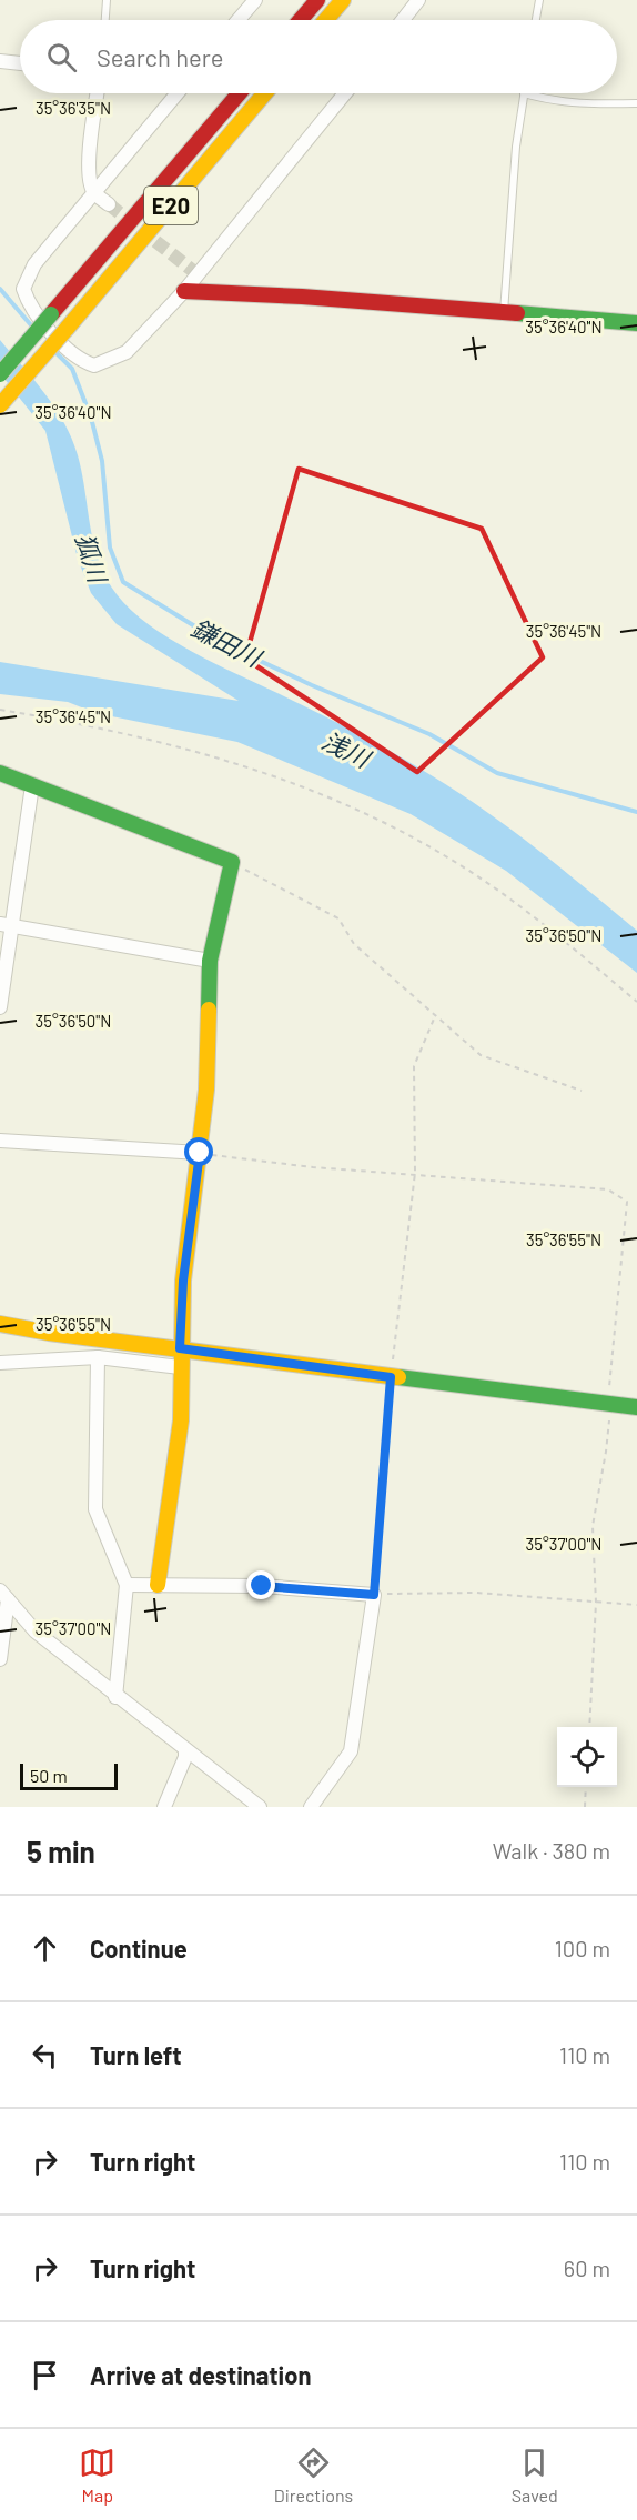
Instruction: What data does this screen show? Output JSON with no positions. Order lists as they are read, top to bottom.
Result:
{
  "streets": {
    "main road": ["E20"]
  },
  "water": ["狐川", "鎌田川", "浅川"],
  "scale_bar": "50 m",
  "page": {
    "search": "Search here",
    "scale": "50 m",
    "heading": ["5 min", "Walk · 380 m"],
    "list": [
      ["Continue", "100 m"],
      ["Turn left", "110 m"],
      ["Turn right", "110 m"],
      ["Turn right", "60 m"],
      "Arrive at destination"
    ],
    "nav": ["Map", "Directions", "Saved"]
  },
  "coordinates": [
    "35°36'35\"N",
    "35°36'40\"N",
    "35°36'45\"N",
    "35°36'50\"N",
    "35°36'55\"N",
    "35°37'00\"N"
  ]
}
